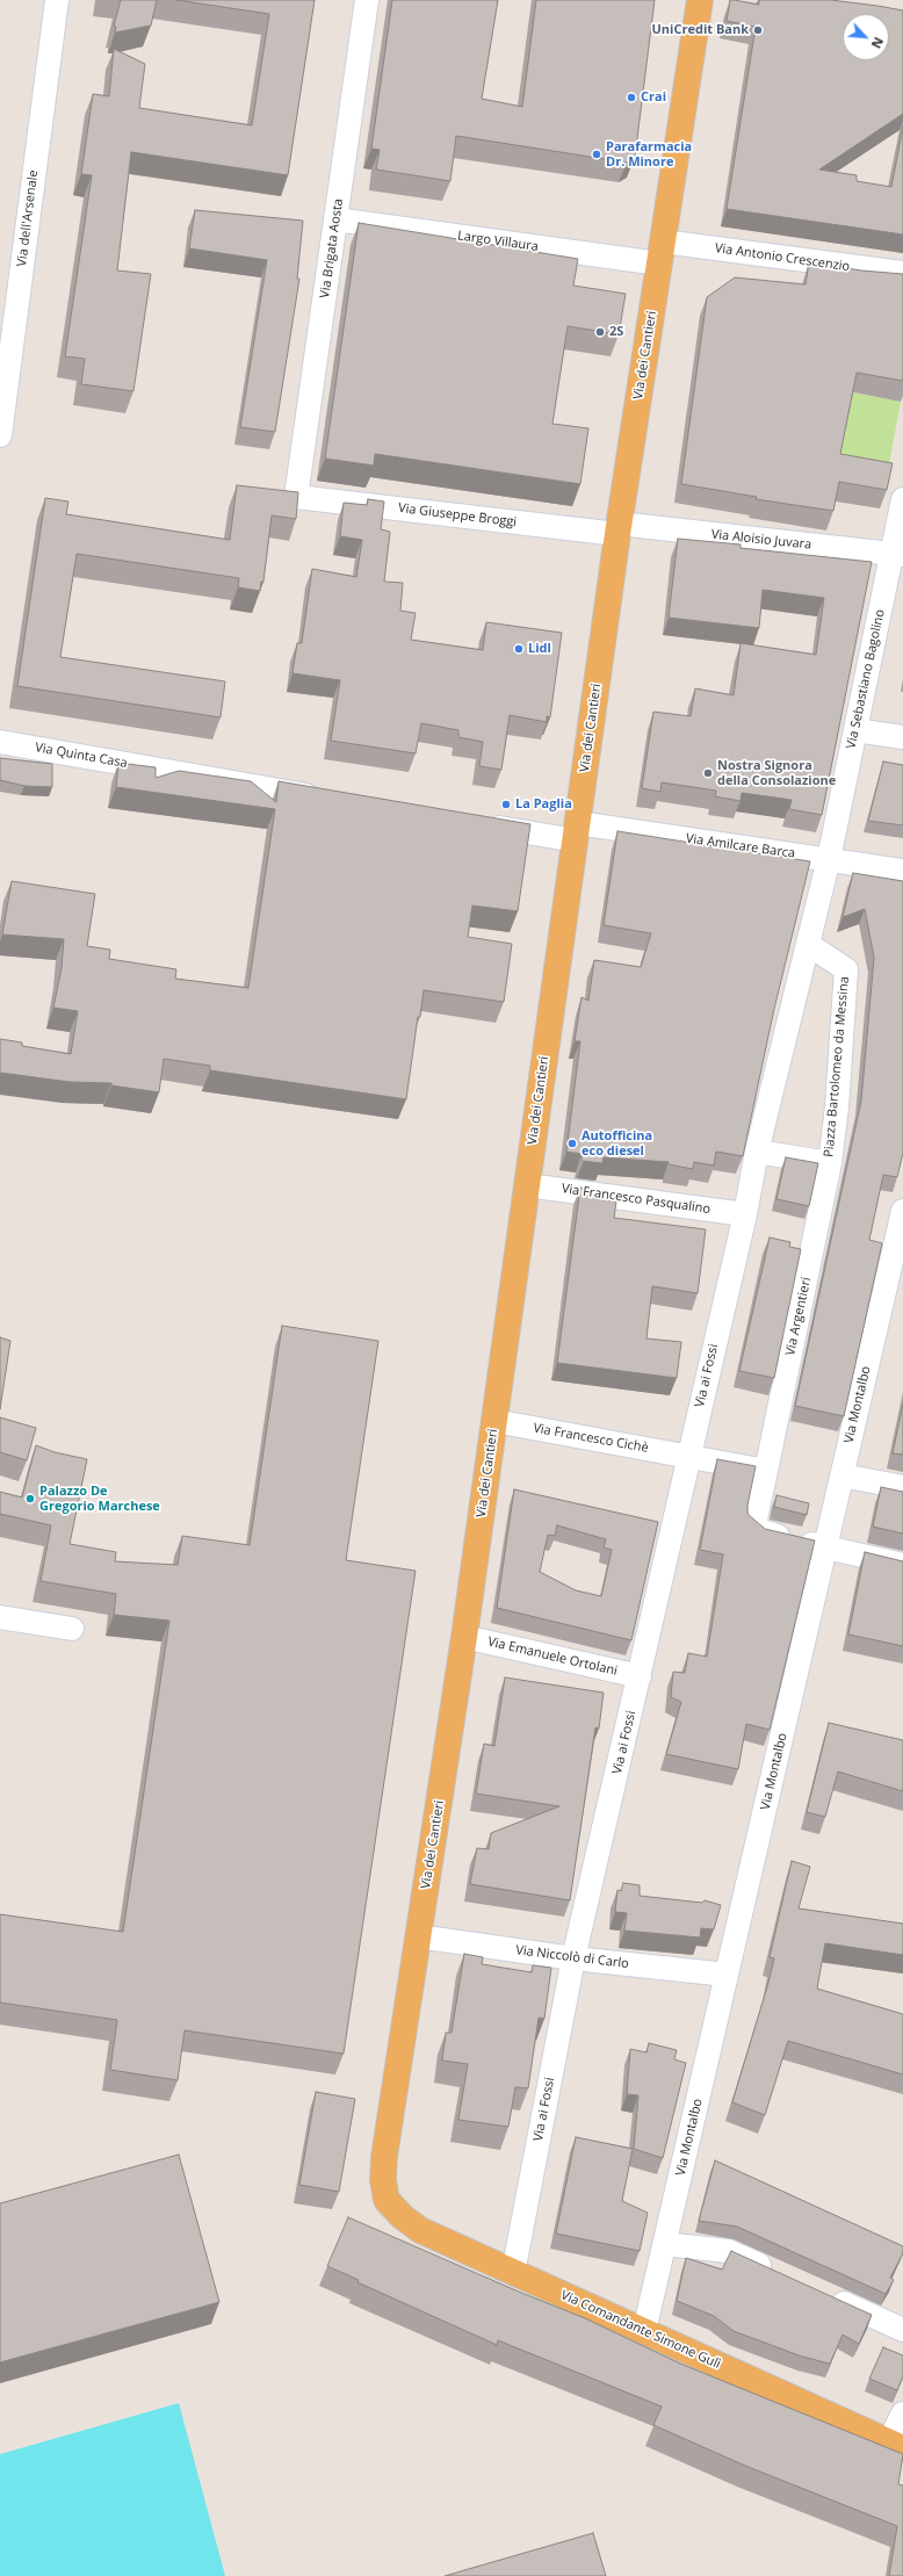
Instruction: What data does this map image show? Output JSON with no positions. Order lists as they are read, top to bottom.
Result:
{
  "streets": {
    "main road": ["Via dei Cantieri", "Via Comandante Simone Gulì"],
    "street": [
      "Via dell'Arsenale",
      "Largo Villaura",
      "Via Brigata Aosta",
      "Via Antonio Crescenzio",
      "Via Giuseppe Broggi",
      "Via Aloisio Juvara",
      "Via Sebastiano Bagolino",
      "Via Quinta Casa",
      "Via Amilcare Barca",
      "Piazza Bartolomeo da Messina",
      "Via Francesco Pasqualino",
      "Via Argentieri",
      "Via ai Fossi",
      "Via Montalbo",
      "Via Francesco Cichè",
      "Via Emanuele Ortolani",
      "Via Niccolò di Carlo"
    ]
  },
  "crossings": [
    ["Largo Villaura", "Via Brigata Aosta"],
    ["Largo Villaura", "Via Antonio Crescenzio"],
    ["Largo Villaura", "Via dei Cantieri"],
    ["Via Brigata Aosta", "Via Giuseppe Broggi"],
    ["Via Antonio Crescenzio", "Via dei Cantieri"],
    ["Via dei Cantieri", "Via Giuseppe Broggi"],
    ["Via dei Cantieri", "Via Aloisio Juvara"],
    ["Via dei Cantieri", "Via Amilcare Barca"],
    ["Via dei Cantieri", "Via Francesco Pasqualino"],
    ["Via dei Cantieri", "Via Francesco Cichè"],
    ["Via dei Cantieri", "Via Emanuele Ortolani"],
    ["Via dei Cantieri", "Via Niccolò di Carlo"],
    ["Via dei Cantieri", "Via Comandante Simone Gulì"],
    ["Via Giuseppe Broggi", "Via Aloisio Juvara"],
    ["Via Aloisio Juvara", "Via Sebastiano Bagolino"],
    ["Via Sebastiano Bagolino", "Via Amilcare Barca"],
    ["Piazza Bartolomeo da Messina", "Via Argentieri"],
    ["Via Francesco Pasqualino", "Via ai Fossi"],
    ["Via Argentieri", "Via Montalbo"],
    ["Via Argentieri", "Via Francesco Cichè"],
    ["Via ai Fossi", "Via Francesco Cichè"],
    ["Via ai Fossi", "Via Emanuele Ortolani"],
    ["Via ai Fossi", "Via Niccolò di Carlo"],
    ["Via ai Fossi", "Via Comandante Simone Gulì"],
    ["Via Montalbo", "Via Niccolò di Carlo"],
    ["Via Montalbo", "Via Comandante Simone Gulì"]
  ],
  "places": [
    "UniCredit Bank",
    "Crai",
    "Parafarmacia Dr. Minore",
    "2S",
    "Lidl",
    "Nostra Signora della Consolazione",
    "La Paglia",
    "Autofficina eco diesel",
    "Palazzo De Gregorio Marchese"
  ],
  "north": "bottom right"
}
